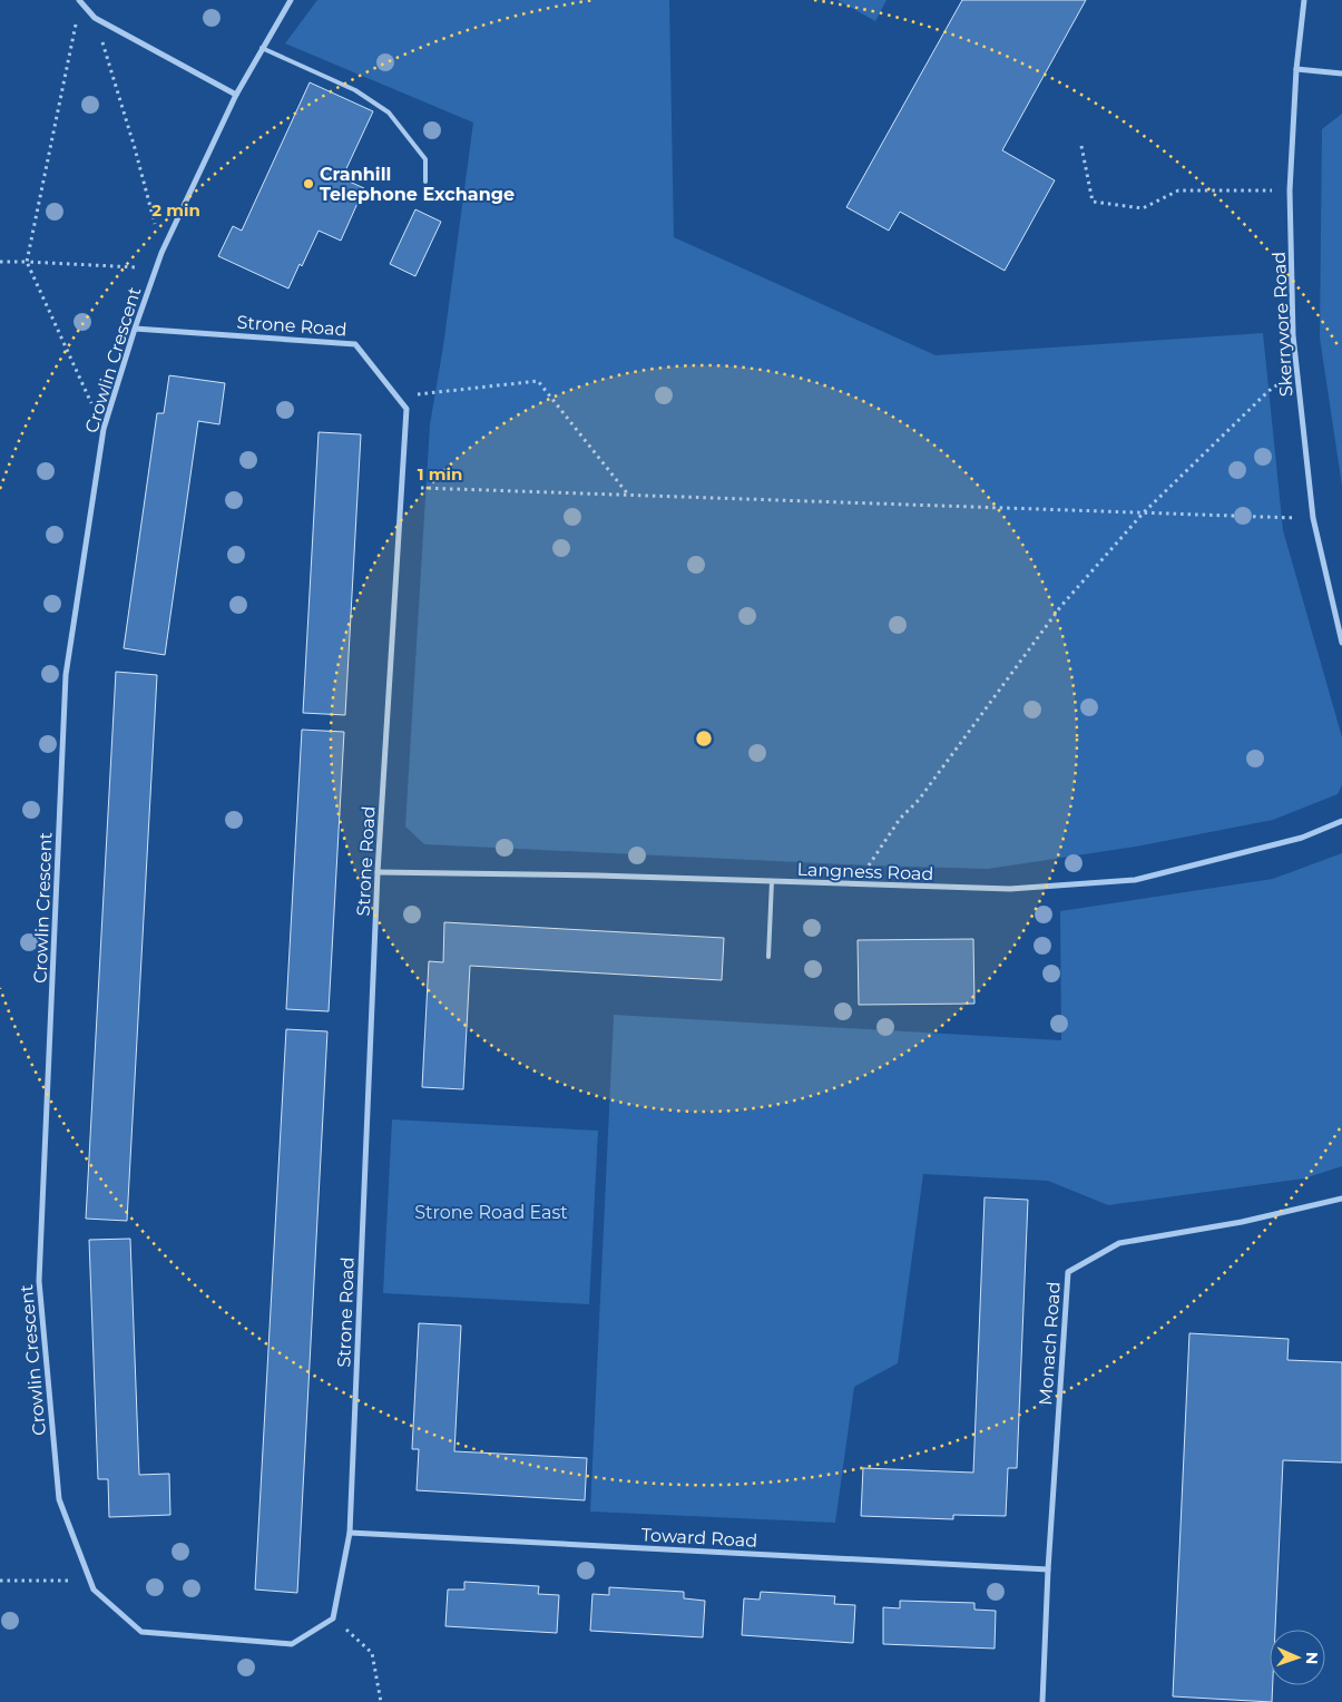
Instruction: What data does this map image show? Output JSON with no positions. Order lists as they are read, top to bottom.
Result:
{
  "streets": {
    "street": [
      "Skerryvore Road",
      "Strone Road",
      "Crowlin Crescent",
      "Langness Road",
      "Monach Road",
      "Toward Road"
    ]
  },
  "crossings": [
    ["Strone Road", "Crowlin Crescent"],
    ["Strone Road", "Langness Road"],
    ["Strone Road", "Toward Road"],
    ["Monach Road", "Toward Road"]
  ],
  "parks": ["Strone Road East"],
  "places": ["Cranhill Telephone Exchange"],
  "north": "right",
  "rings": ["2 min", "1 min"]
}
